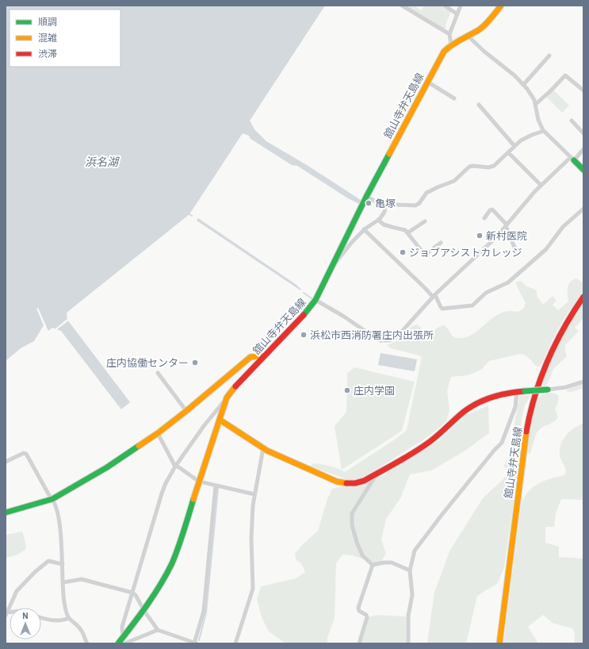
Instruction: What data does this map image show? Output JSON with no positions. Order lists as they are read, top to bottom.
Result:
{
  "streets": {
    "main road": ["舘山寺弁天島線"]
  },
  "water": ["浜名湖"],
  "places": [
    "亀塚",
    "新村医院",
    "ジョブアシストカレッジ",
    "浜松市西消防署庄内出張所",
    "庄内協働センター",
    "庄内学園"
  ],
  "legend": ["順調", "混雑", "渋滞"],
  "north": "top"
}
